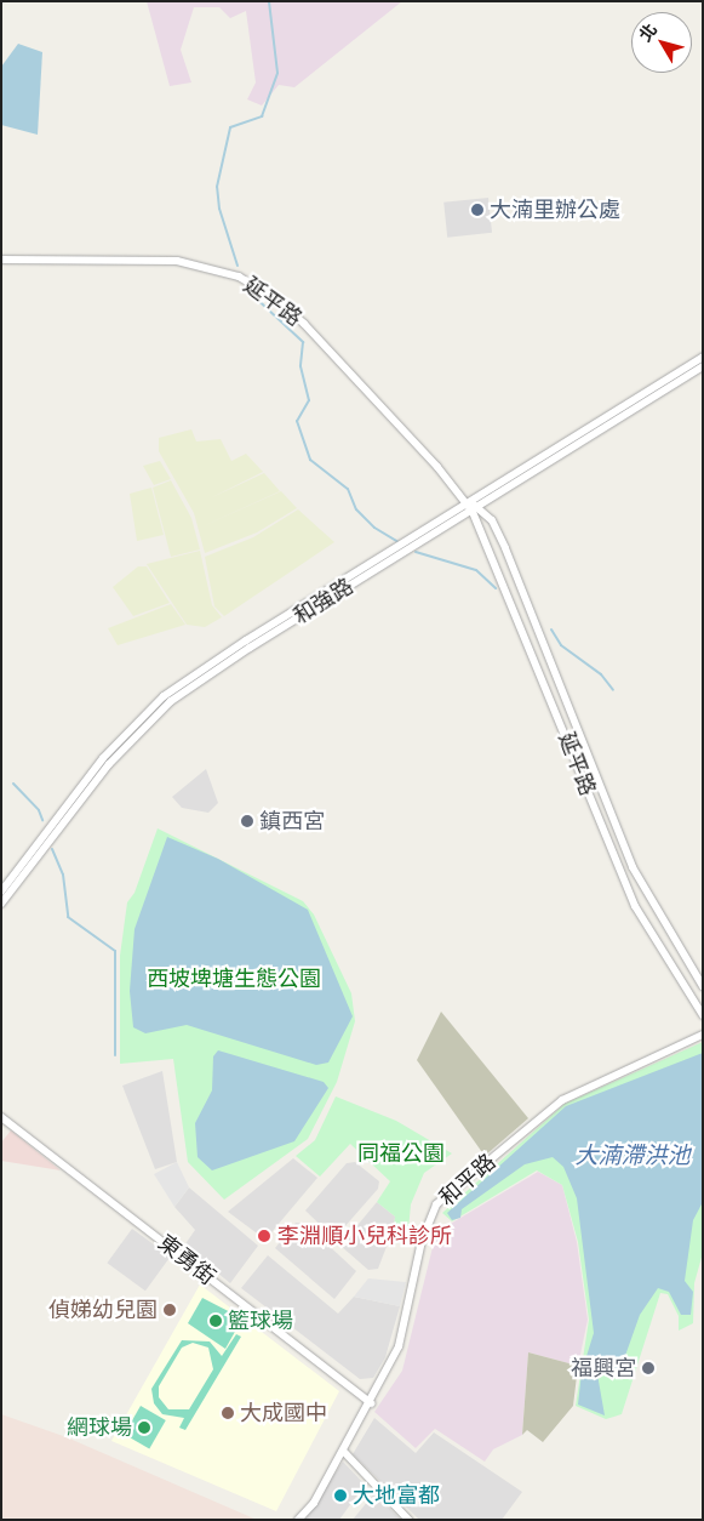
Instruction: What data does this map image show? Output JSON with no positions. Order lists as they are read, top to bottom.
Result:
{
  "streets": {
    "street": [
      "延平路",
      "和強路",
      "和平路",
      "東勇街"
    ]
  },
  "crossings": [
    ["延平路", "和強路"],
    ["和平路", "東勇街"]
  ],
  "water": ["大湳滯洪池"],
  "parks": ["西坡埤塘生態公園", "同福公園"],
  "places": [
    "大湳里辦公處",
    "鎮西宮",
    "李淵順小兒科診所",
    "偵娣幼兒園",
    "籃球場",
    "福興宮",
    "大成國中",
    "網球場",
    "大地富都"
  ],
  "north": "top left"
}
